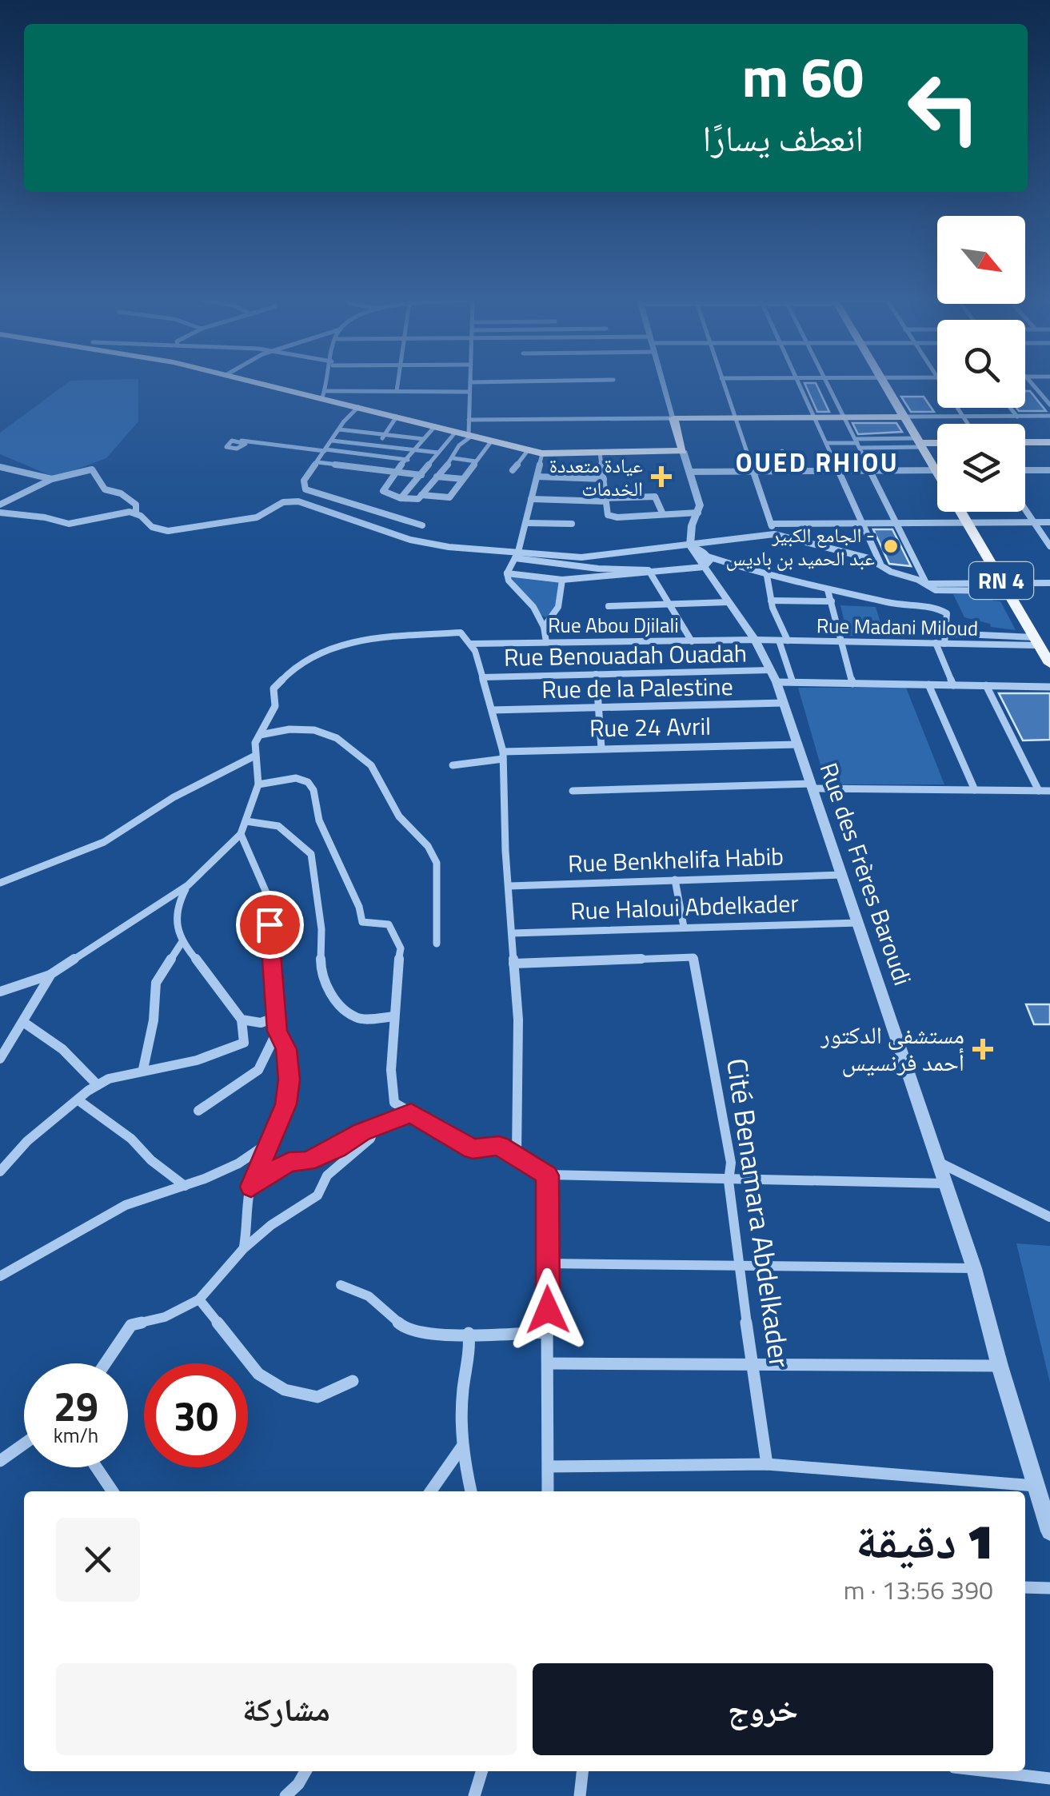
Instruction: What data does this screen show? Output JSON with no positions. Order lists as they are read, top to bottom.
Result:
{
  "streets": {
    "main road": ["RN 4"],
    "street": [
      "Rue Abou Djilali",
      "Rue Madani Miloud",
      "Rue Benouadah Ouadah",
      "Rue de la Palestine",
      "Rue 24 Avril",
      "Rue Benkhelifa Habib",
      "Rue des Frères Baroudi",
      "Rue Haloui Abdelkader",
      "Cité Benamara Abdelkader"
    ]
  },
  "crossings": [
    ["RN 4", "Rue Madani Miloud"],
    ["Rue Abou Djilali", "Rue Madani Miloud"],
    ["Rue Abou Djilali", "Rue des Frères Baroudi"],
    ["Rue Madani Miloud", "Rue des Frères Baroudi"],
    ["Rue Benouadah Ouadah", "Rue des Frères Baroudi"],
    ["Rue de la Palestine", "Rue des Frères Baroudi"],
    ["Rue 24 Avril", "Rue des Frères Baroudi"],
    ["Rue Benkhelifa Habib", "Rue des Frères Baroudi"],
    ["Rue des Frères Baroudi", "Rue Haloui Abdelkader"]
  ],
  "districts": ["OUED RHIOU"],
  "places": {
    "health": ["عيادة متعددة الخدمات", "مستشفى الدكتور أحمد فرنسيس"],
    "other": ["الجامع الكبير - عبد الحميد بن باديس"]
  },
  "north": "bottom right",
  "page": {
    "turn": ["60 m", "انعطف يسارًا"],
    "speed": "29 km/h",
    "limit": "30",
    "heading": ["1 دقيقة", "390 m · 13:56"],
    "buttons": ["خروج", "مشاركة"]
  }
}
